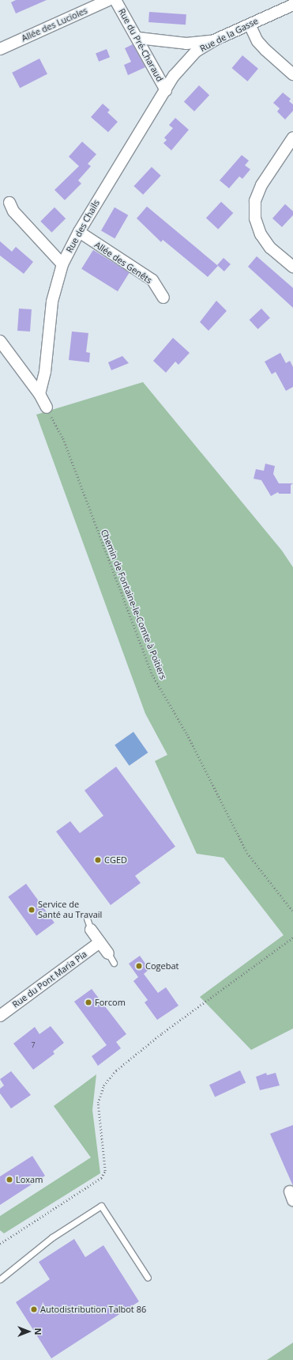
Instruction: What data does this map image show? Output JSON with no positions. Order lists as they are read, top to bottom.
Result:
{
  "streets": {
    "street": [
      "Allée des Lucioles",
      "Rue de la Gasse",
      "Rue du Pré-Charaud",
      "Rue des Chails",
      "Allée des Genêts",
      "Rue du Pont Maria Pia"
    ],
    "path": ["Chemin de Fontaine-le-Comte à Poitiers"]
  },
  "crossings": [
    ["Rue de la Gasse", "Rue des Chails"],
    ["Rue du Pré-Charaud", "Rue des Chails"],
    ["Rue des Chails", "Allée des Genêts"]
  ],
  "places": [
    "CGED",
    "Service de Santé au Travail",
    "Cogebat",
    "Forcom",
    "Loxam",
    "Autodistribution Talbot 86"
  ],
  "house_numbers": ["7"],
  "north": "right"
}
